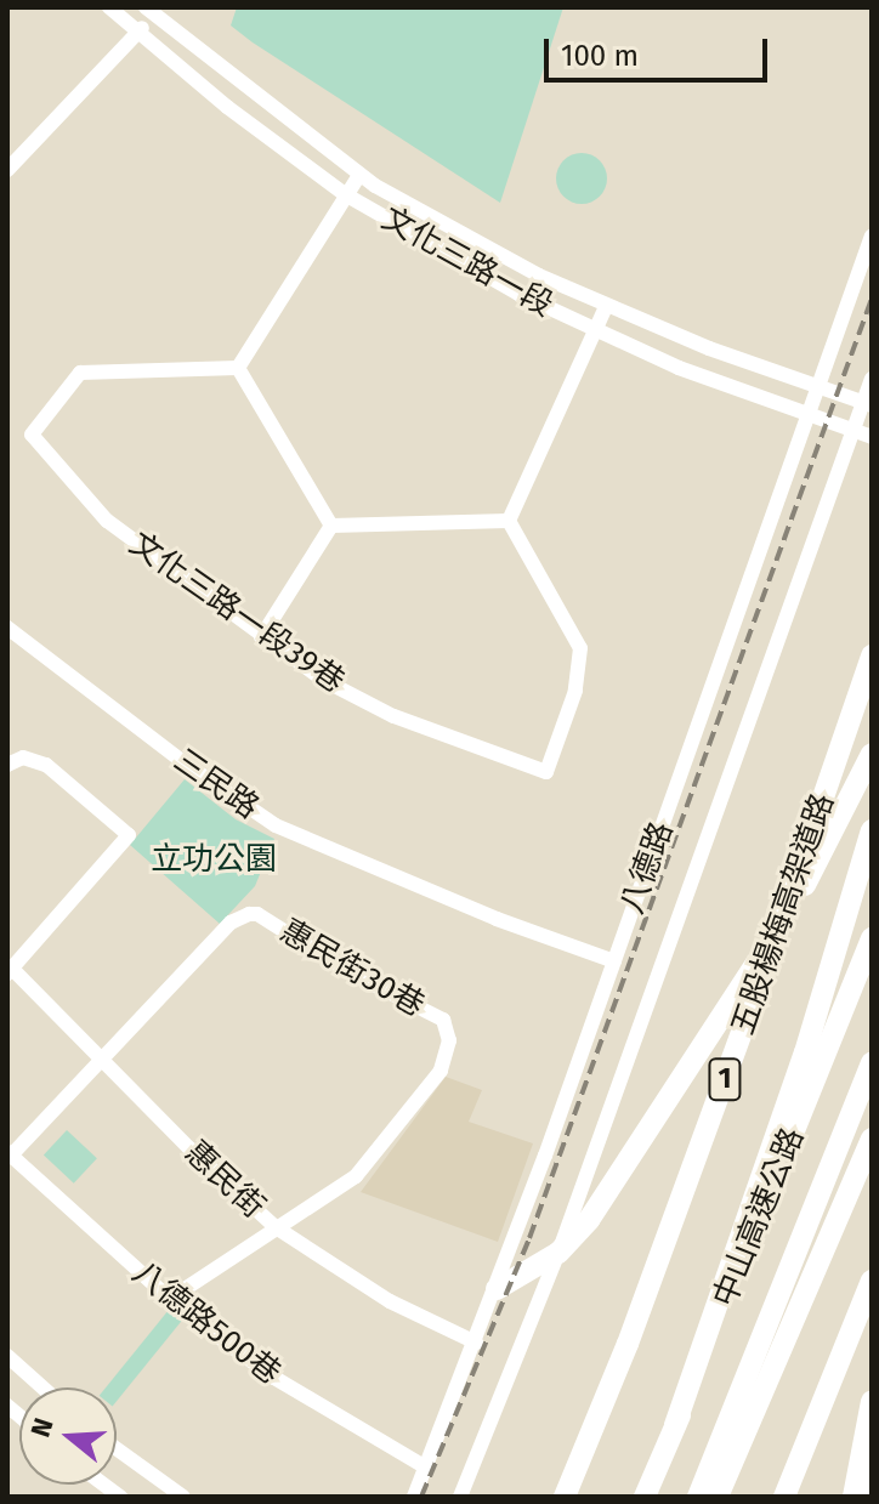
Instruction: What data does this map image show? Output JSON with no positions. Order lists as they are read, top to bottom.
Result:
{
  "streets": {
    "highway": ["五股楊梅高架道路", "1", "中山高速公路"],
    "street": [
      "文化三路一段",
      "文化三路一段39巷",
      "三民路",
      "八德路",
      "惠民街30巷",
      "惠民街",
      "八德路500巷"
    ]
  },
  "crossings": [
    ["文化三路一段", "八德路"],
    ["三民路", "八德路"],
    ["八德路", "惠民街"],
    ["八德路", "八德路500巷"],
    ["惠民街30巷", "惠民街"],
    ["惠民街30巷", "八德路500巷"]
  ],
  "parks": ["立功公園"],
  "scale_bar": "100 m",
  "north": "left"
}
